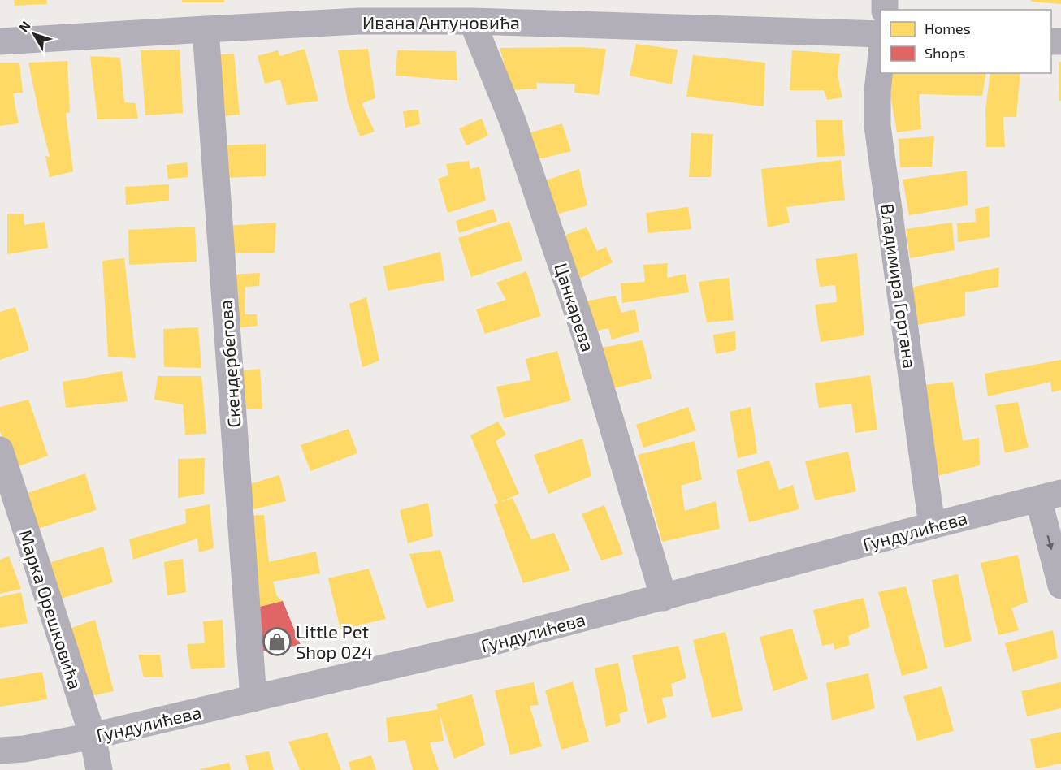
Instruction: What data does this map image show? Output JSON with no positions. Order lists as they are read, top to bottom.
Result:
{
  "streets": {
    "street": [
      "Ивана Антуновића",
      "Владимира Гортана",
      "Цанкарева",
      "Скендербегова",
      "Гундулићева",
      "Марка Орешковића"
    ]
  },
  "crossings": [
    ["Ивана Антуновића", "Цанкарева"],
    ["Ивана Антуновића", "Скендербегова"],
    ["Владимира Гортана", "Гундулићева"],
    ["Цанкарева", "Гундулићева"],
    ["Скендербегова", "Гундулићева"],
    ["Гундулићева", "Марка Орешковића"]
  ],
  "places": {
    "shop": ["Little Pet Shop 024"]
  },
  "legend": ["Homes", "Shops"],
  "north": "top left"
}
